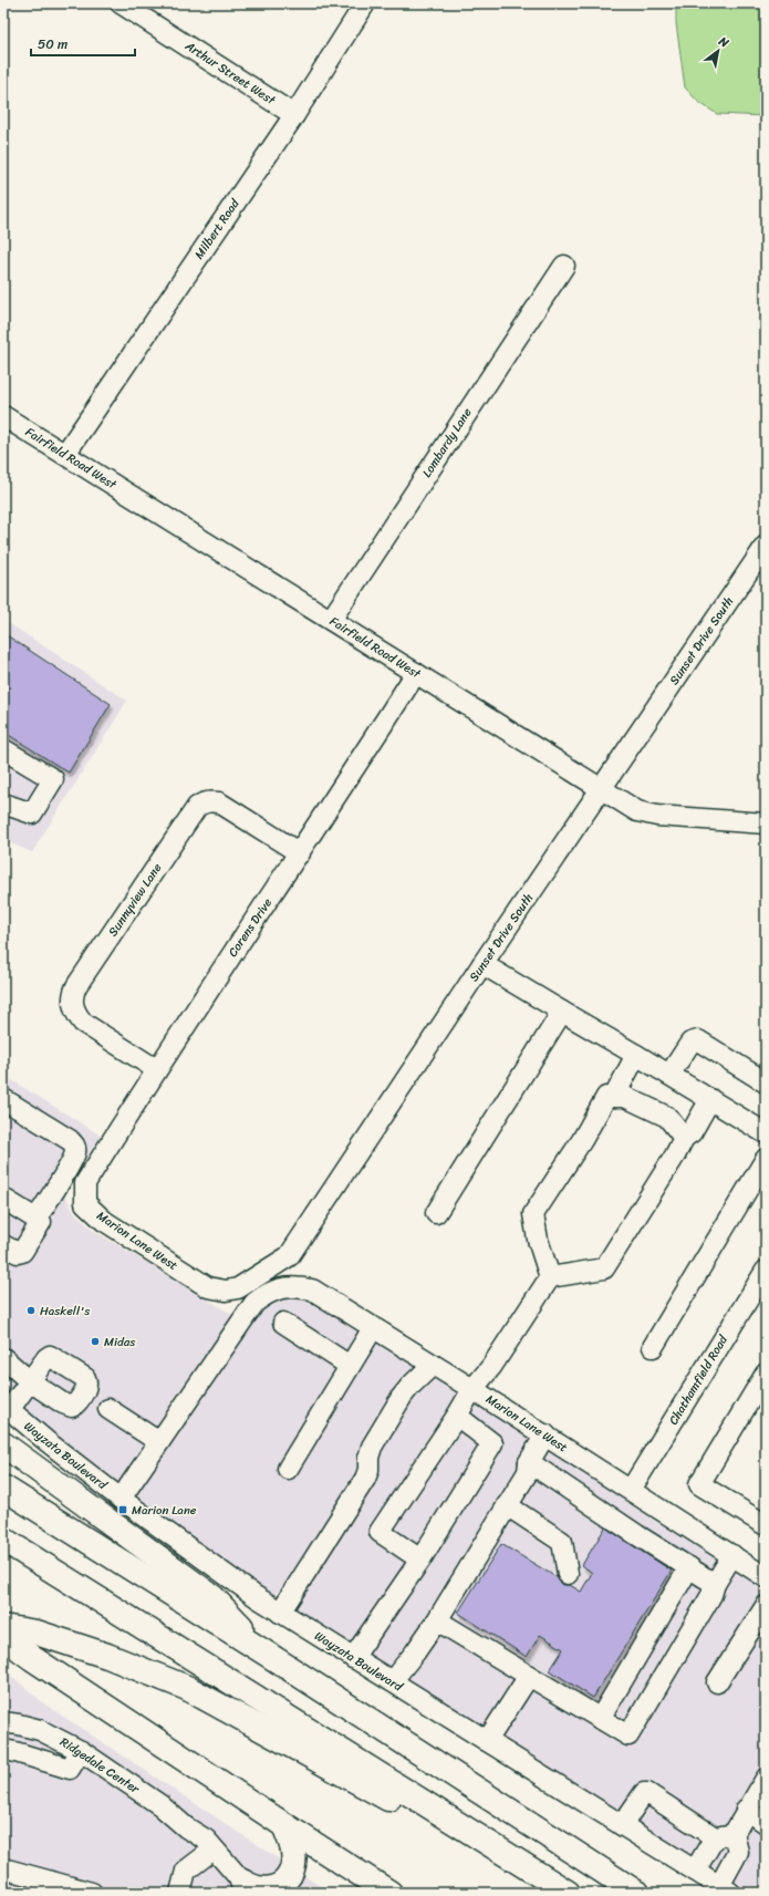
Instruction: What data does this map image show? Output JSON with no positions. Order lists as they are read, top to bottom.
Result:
{
  "streets": {
    "street": [
      "Arthur Street West",
      "Milbert Road",
      "Lombardy Lane",
      "Fairfield Road West",
      "Sunset Drive South",
      "Sunnyview Lane",
      "Corens Drive",
      "Marion Lane West",
      "Chathamfield Road",
      "Wayzata Boulevard",
      "Ridgedale Center"
    ]
  },
  "crossings": [
    ["Arthur Street West", "Milbert Road"],
    ["Milbert Road", "Fairfield Road West"],
    ["Lombardy Lane", "Fairfield Road West"],
    ["Fairfield Road West", "Sunset Drive South"],
    ["Fairfield Road West", "Corens Drive"],
    ["Sunset Drive South", "Marion Lane West"],
    ["Sunnyview Lane", "Corens Drive"],
    ["Corens Drive", "Marion Lane West"],
    ["Marion Lane West", "Chathamfield Road"]
  ],
  "places": {
    "other": ["Haskell's", "Midas"],
    "transit": ["Marion Lane"]
  },
  "scale_bar": "50 m",
  "north": "top right"
}
